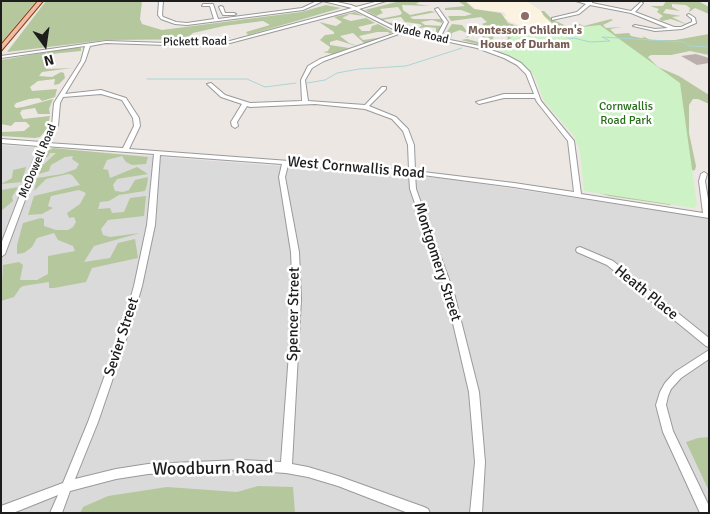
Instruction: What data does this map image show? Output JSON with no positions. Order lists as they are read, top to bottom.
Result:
{
  "streets": {
    "street": [
      "Wade Road",
      "Pickett Road",
      "McDowell Road",
      "West Cornwallis Road",
      "Montgomery Street",
      "Heath Place",
      "Spencer Street",
      "Sevier Street",
      "Woodburn Road"
    ]
  },
  "crossings": [
    ["Wade Road", "Pickett Road"],
    ["Wade Road", "West Cornwallis Road"],
    ["Pickett Road", "McDowell Road"],
    ["McDowell Road", "West Cornwallis Road"],
    ["West Cornwallis Road", "Montgomery Street"],
    ["West Cornwallis Road", "Spencer Street"],
    ["West Cornwallis Road", "Sevier Street"],
    ["Spencer Street", "Woodburn Road"],
    ["Sevier Street", "Woodburn Road"]
  ],
  "parks": ["Cornwallis Road Park"],
  "places": ["Montessori Children's House of Durham"],
  "north": "bottom"
}
